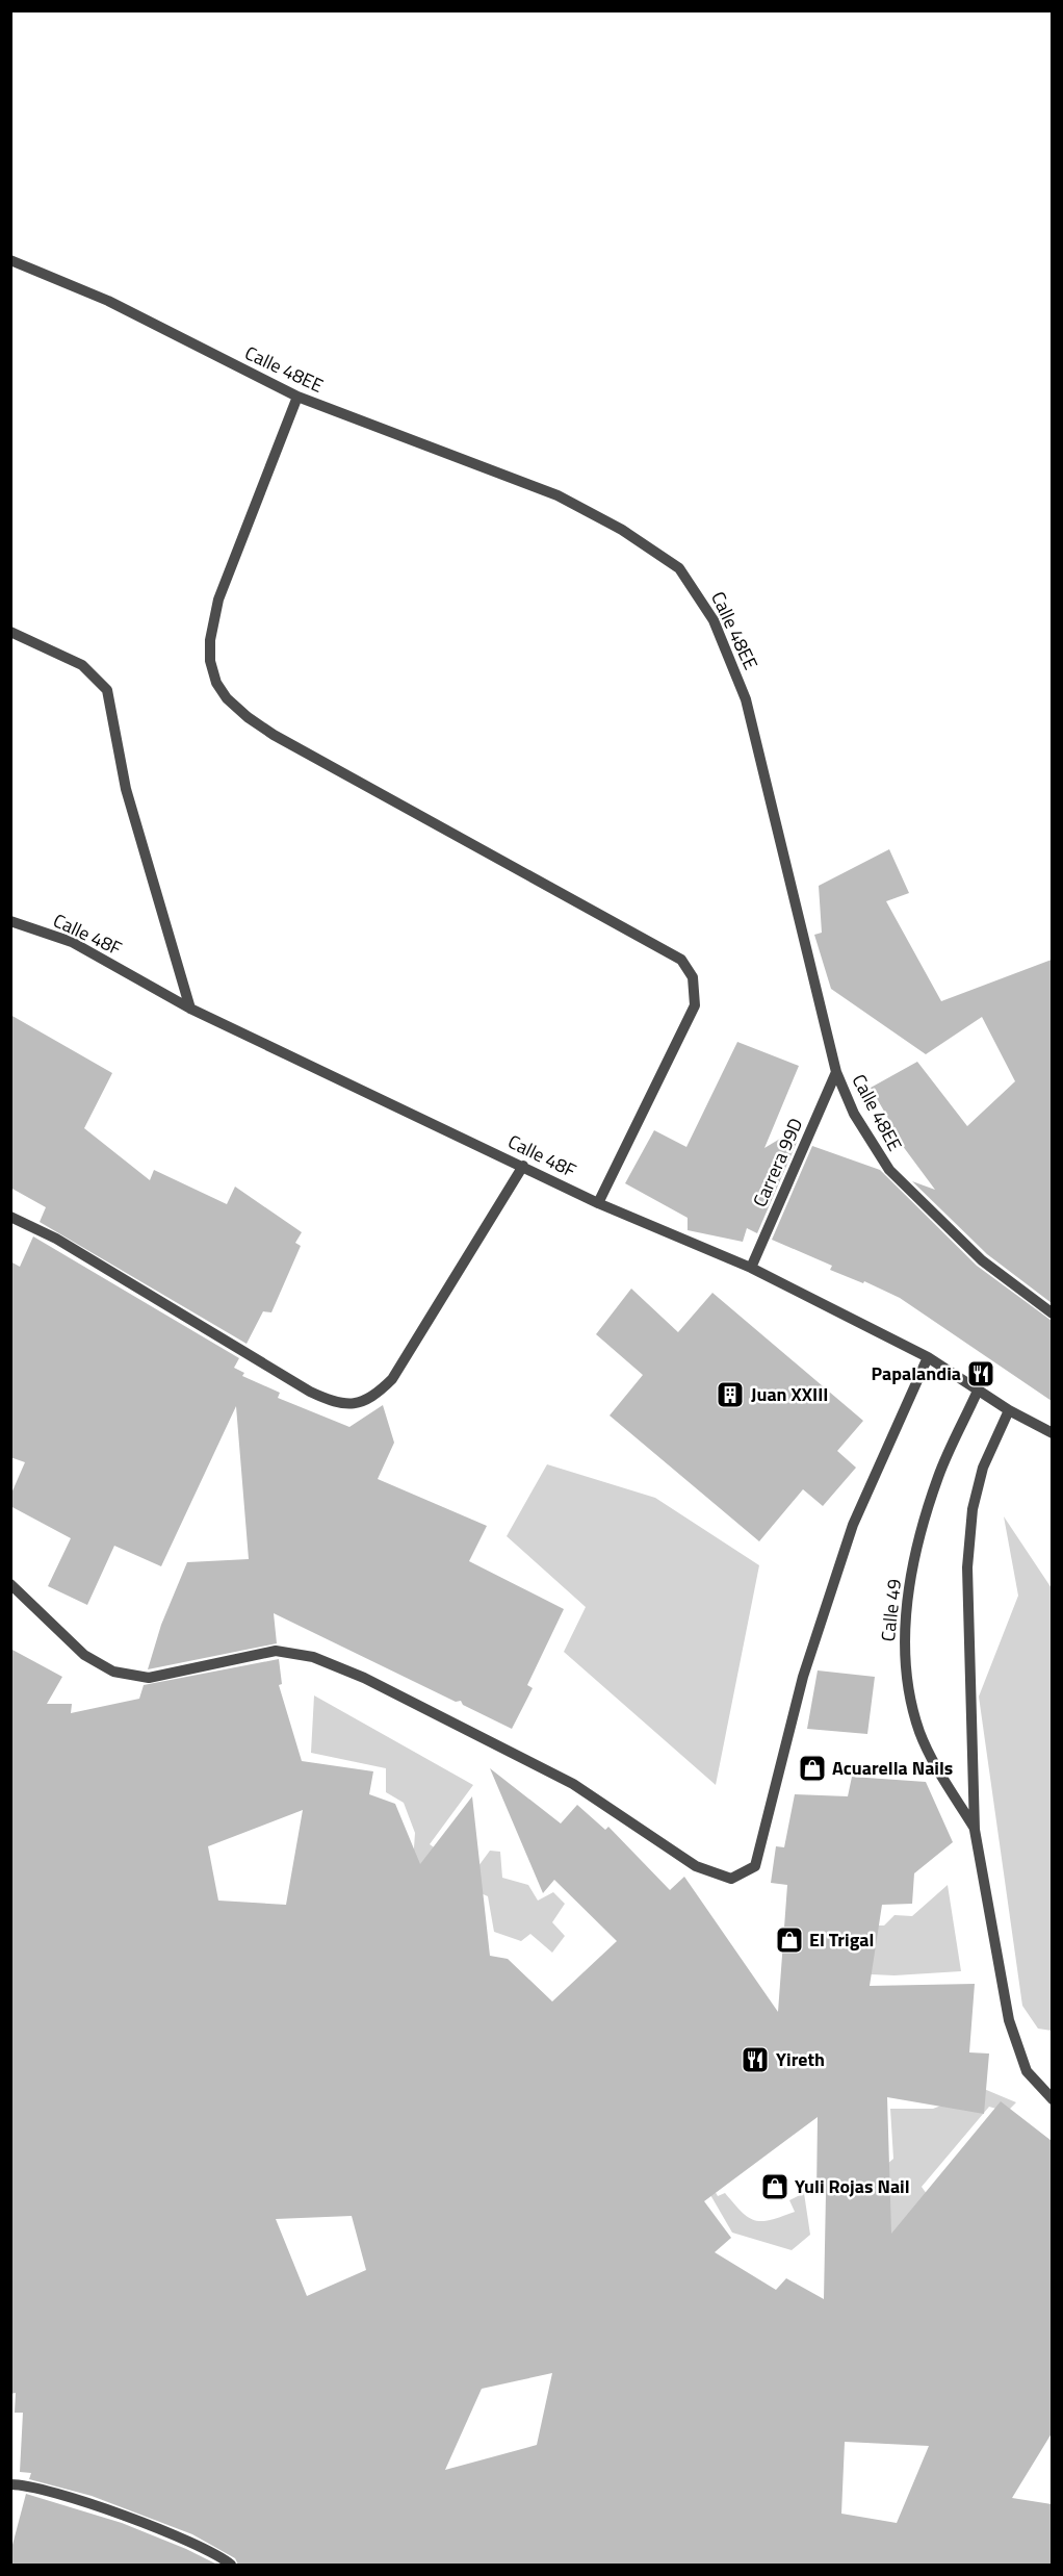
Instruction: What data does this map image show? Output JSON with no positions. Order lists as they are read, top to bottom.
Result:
{
  "streets": {
    "street": [
      "Calle 48EE",
      "Calle 48F",
      "Carrera 99D",
      "Calle 49"
    ]
  },
  "crossings": [
    ["Calle 48EE", "Carrera 99D"],
    ["Calle 48F", "Carrera 99D"],
    ["Calle 48F", "Calle 49"]
  ],
  "places": {
    "restaurant": ["Papalandia", "Yireth"],
    "building": ["Juan XXIII"],
    "shop": ["Acuarella Nails", "El Trigal", "Yuli Rojas Nail"]
  }
}
